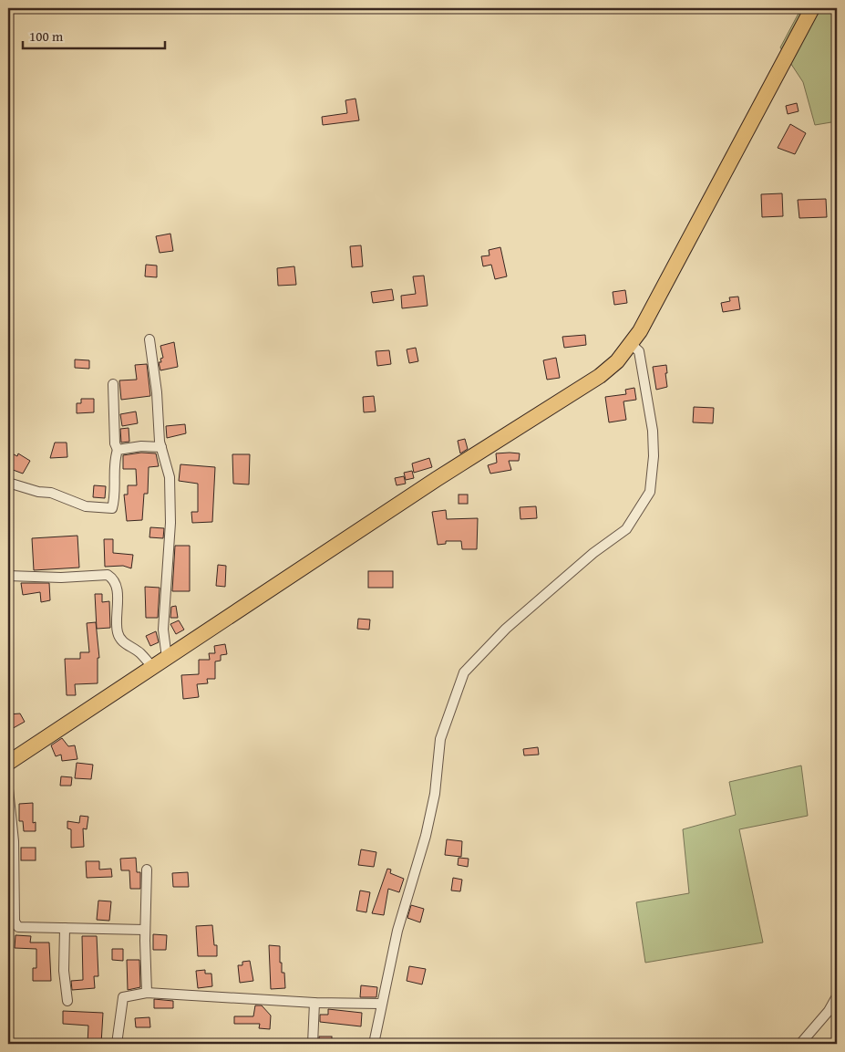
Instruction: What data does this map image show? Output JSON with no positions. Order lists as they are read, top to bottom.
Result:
{
  "scale_bar": "100 m"
}
